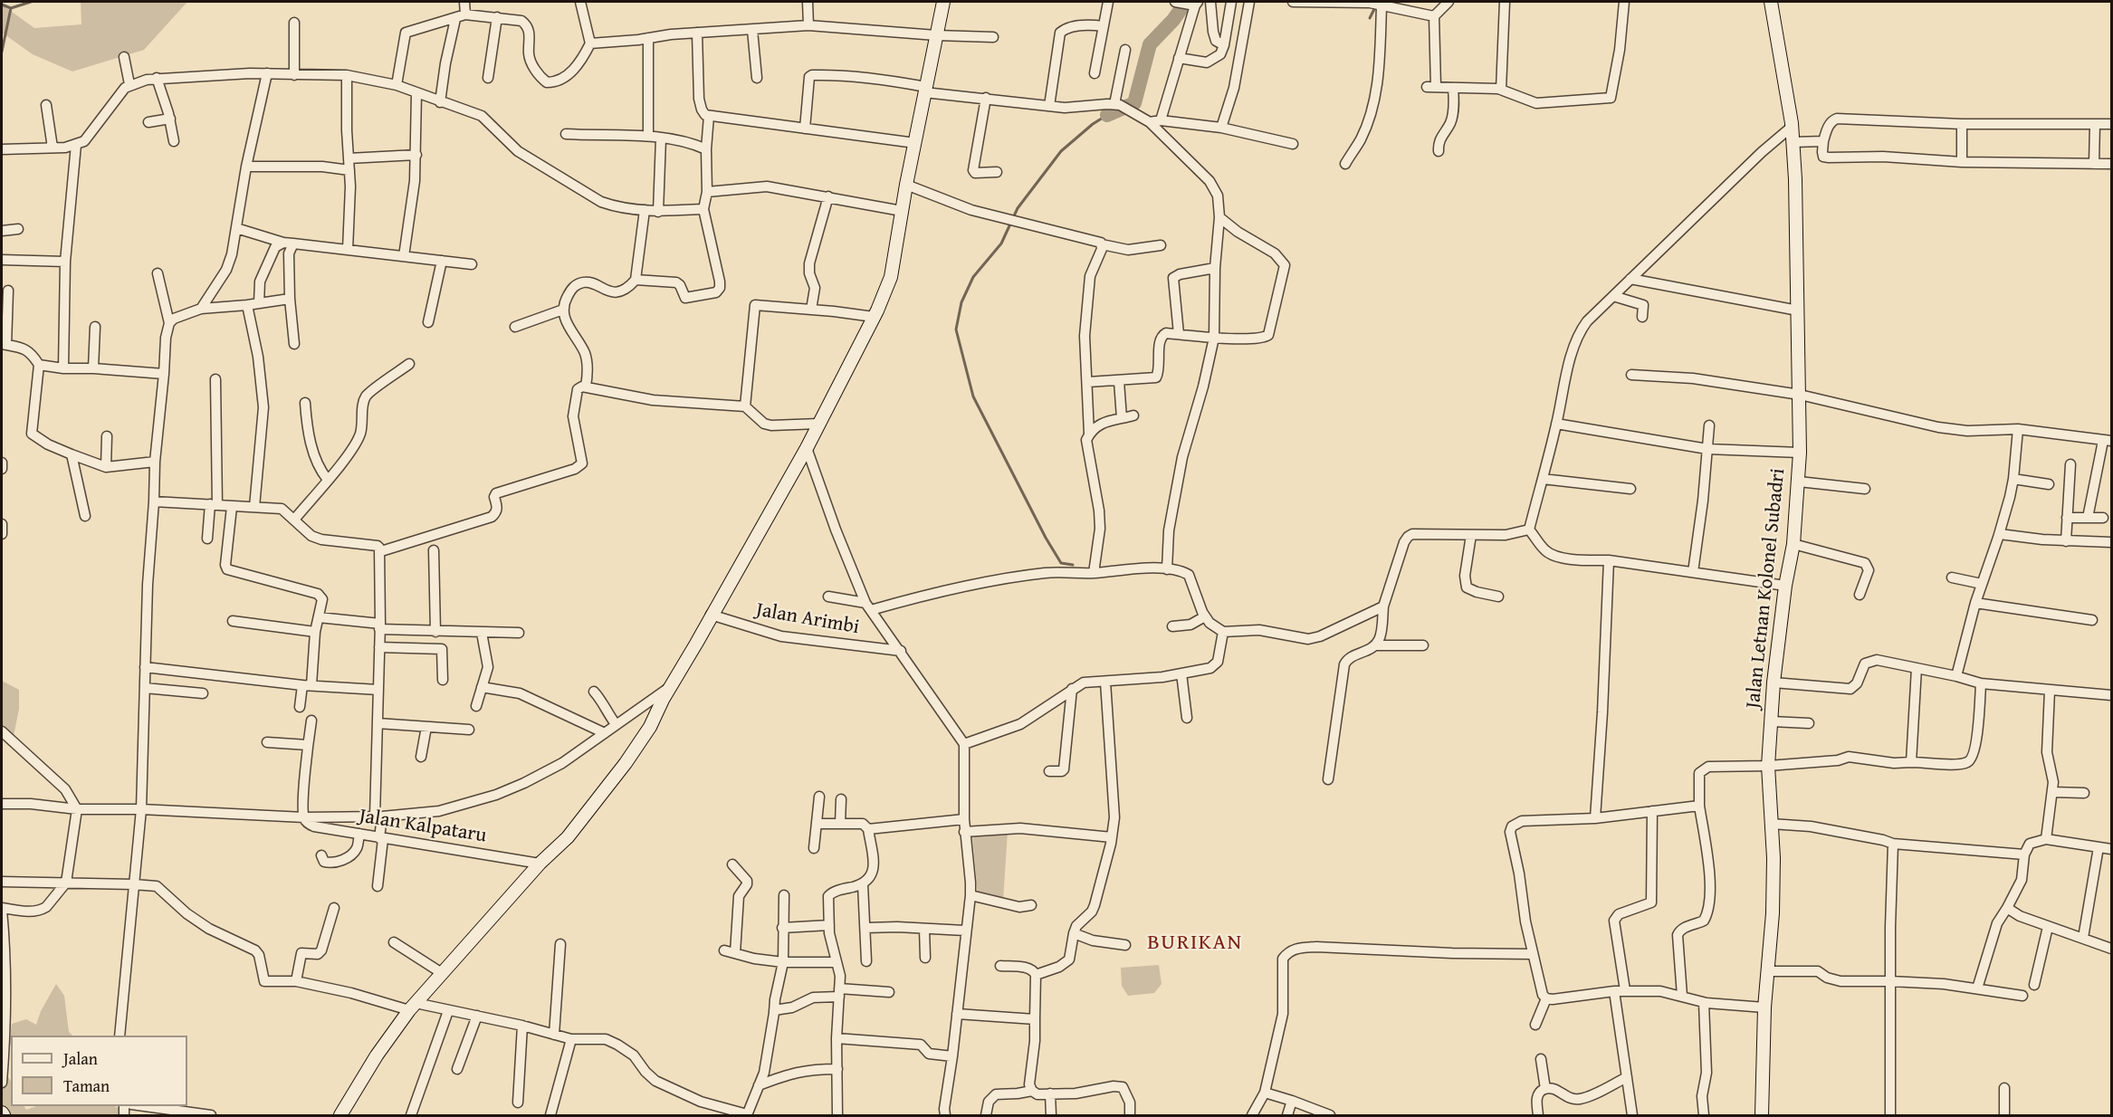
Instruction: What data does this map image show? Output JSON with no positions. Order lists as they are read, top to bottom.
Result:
{
  "streets": {
    "main road": ["Jalan Letnan Kolonel Subadri"],
    "street": ["Jalan Arimbi", "Jalan Kalpataru"]
  },
  "districts": ["BURIKAN"],
  "legend": ["Jalan", "Taman"]
}
